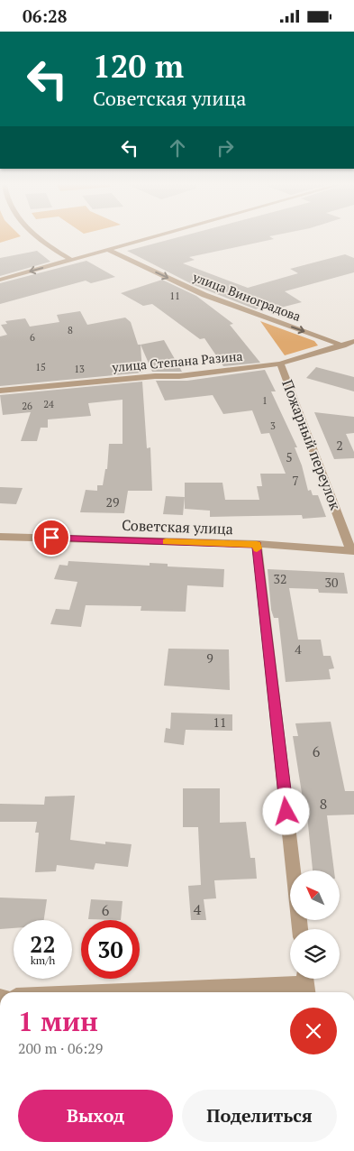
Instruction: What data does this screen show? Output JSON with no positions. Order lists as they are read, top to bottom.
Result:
{
  "streets": {
    "street": [
      "улица Виноградова",
      "улица Степана Разина",
      "Пожарный переулок",
      "Советская улица"
    ]
  },
  "crossings": [
    ["улица Виноградова", "улица Степана Разина"],
    ["улица Степана Разина", "Пожарный переулок"],
    ["Пожарный переулок", "Советская улица"]
  ],
  "one_way": ["улица Виноградова"],
  "house_numbers": [
    "11",
    "8",
    "6",
    "15",
    "13",
    "1",
    "24",
    "26",
    "3",
    "2",
    "5",
    "7",
    "29",
    "32",
    "30",
    "4",
    "9",
    "11",
    "6",
    "8",
    "4",
    "6"
  ],
  "north": "top left",
  "page": {
    "status": "06:28",
    "turn": ["120 m", "Советская улица"],
    "speed": "22 km/h",
    "limit": "30",
    "heading": ["1 мин", "200 m · 06:29"],
    "buttons": ["Выход", "Поделиться"]
  }
}
